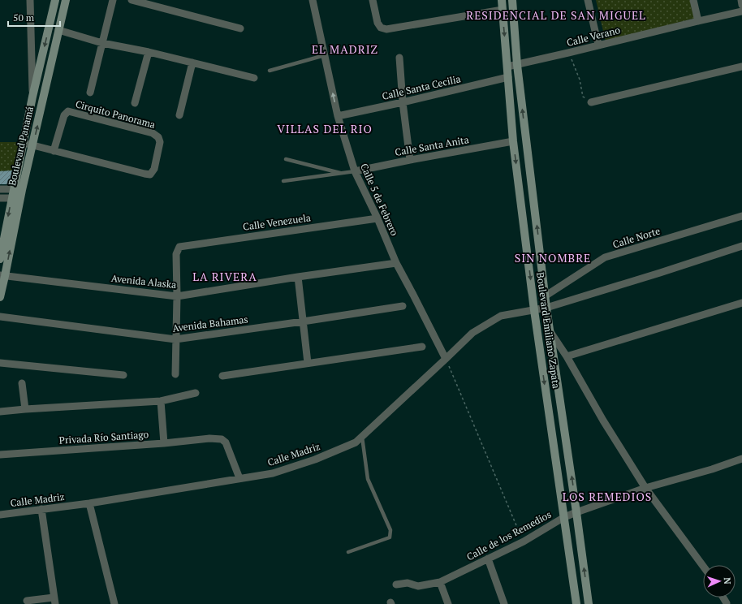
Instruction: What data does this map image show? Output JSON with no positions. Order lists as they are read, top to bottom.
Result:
{
  "streets": {
    "street": [
      "Calle Verano",
      "Calle Santa Cecilia",
      "Cirquito Panorama",
      "Boulevard Panamá",
      "Calle Santa Anita",
      "Calle 5 de Febrero",
      "Calle Venezuela",
      "Calle Norte",
      "Avenida Alaska",
      "Avenida Bahamas",
      "Boulevard Emiliano Zapata",
      "Privada Río Santiago",
      "Calle Madriz",
      "Calle de los Remedios"
    ]
  },
  "crossings": [
    ["Calle Verano", "Boulevard Emiliano Zapata"],
    ["Calle Santa Cecilia", "Calle 5 de Febrero"],
    ["Calle Santa Cecilia", "Boulevard Emiliano Zapata"],
    ["Cirquito Panorama", "Boulevard Panamá"],
    ["Boulevard Panamá", "Avenida Alaska"],
    ["Calle Santa Anita", "Calle 5 de Febrero"],
    ["Calle Santa Anita", "Boulevard Emiliano Zapata"],
    ["Calle 5 de Febrero", "Calle Venezuela"],
    ["Calle 5 de Febrero", "Avenida Alaska"],
    ["Calle 5 de Febrero", "Calle Madriz"],
    ["Calle Venezuela", "Avenida Alaska"],
    ["Calle Norte", "Boulevard Emiliano Zapata"],
    ["Boulevard Emiliano Zapata", "Calle Madriz"],
    ["Boulevard Emiliano Zapata", "Calle de los Remedios"],
    ["Privada Río Santiago", "Calle Madriz"]
  ],
  "districts": [
    "RESIDENCIAL DE SAN MIGUEL",
    "EL MADRIZ",
    "VILLAS DEL RIO",
    "SIN NOMBRE",
    "LA RIVERA",
    "LOS REMEDIOS"
  ],
  "scale_bar": "50 m",
  "north": "right"
}
